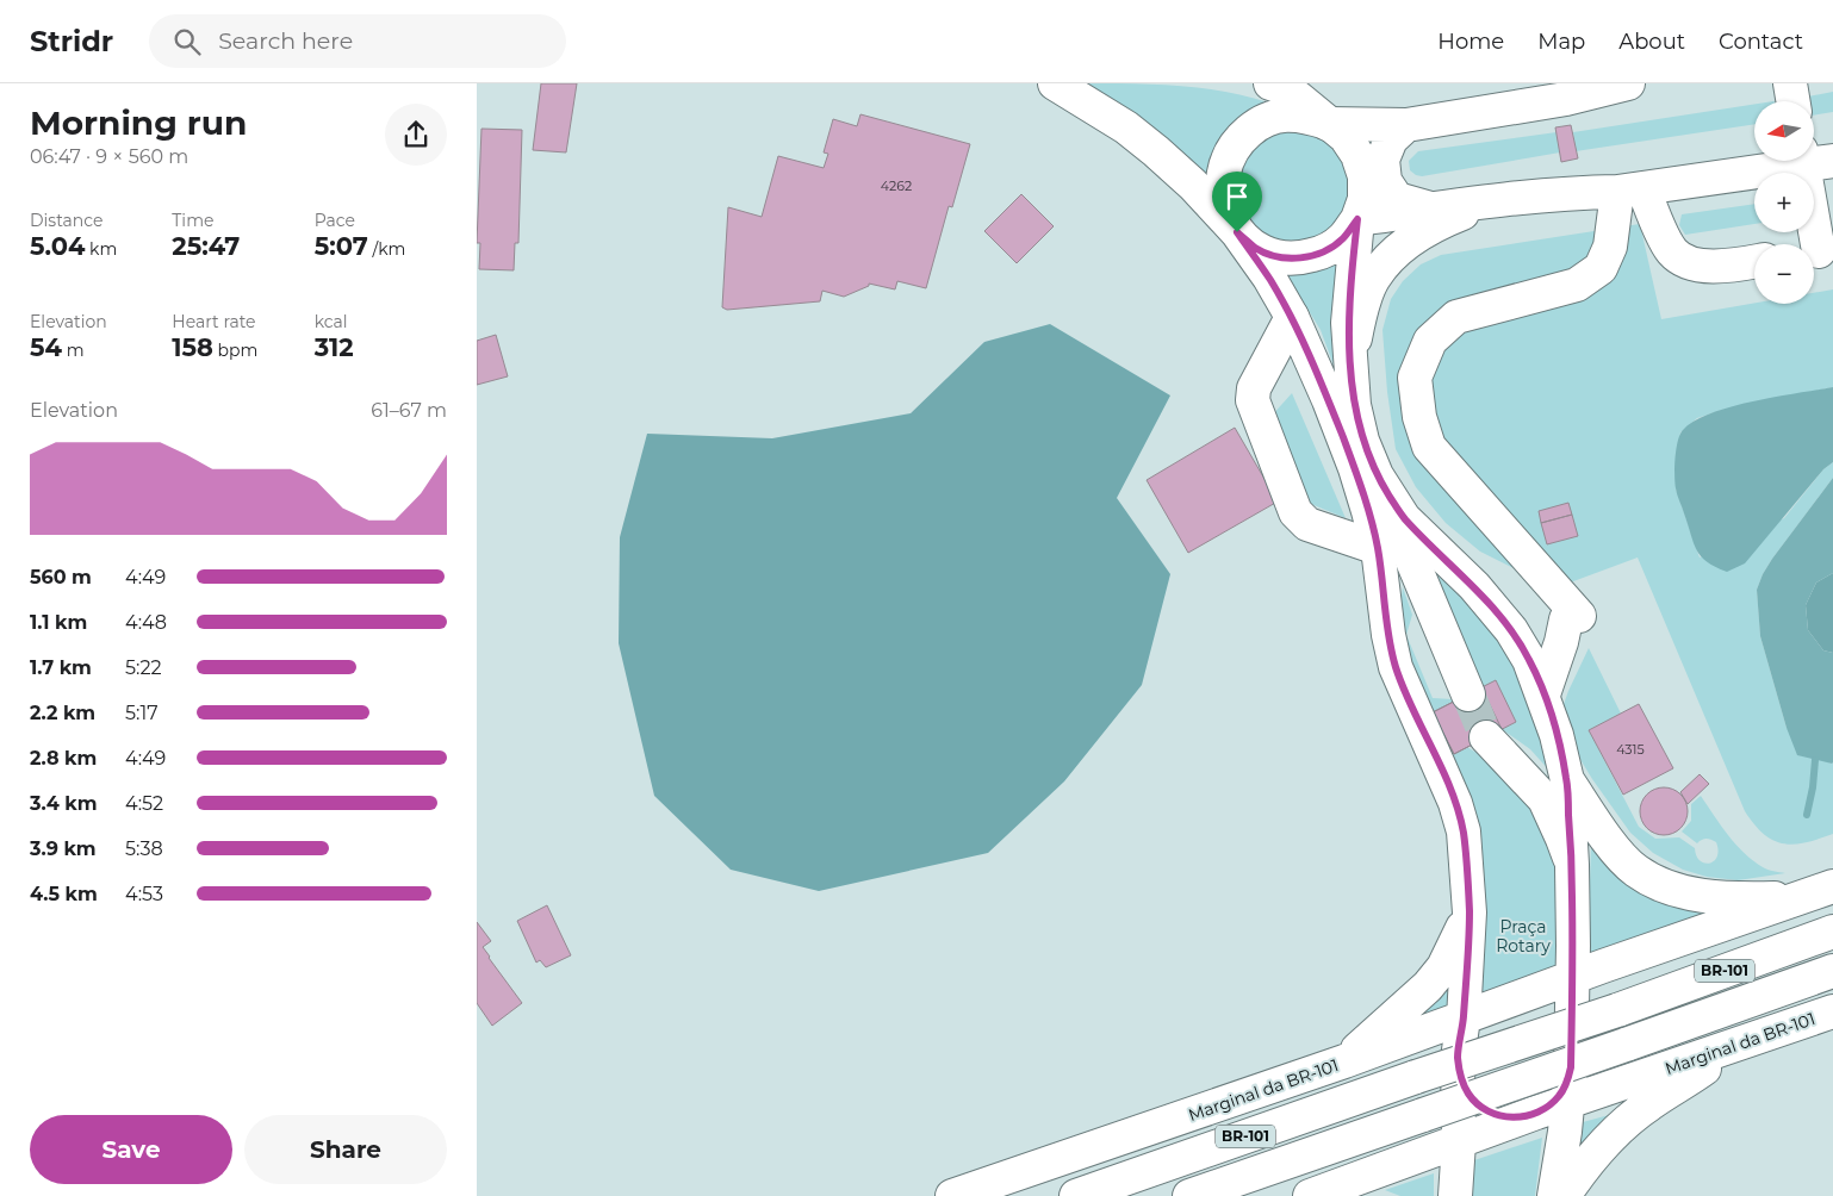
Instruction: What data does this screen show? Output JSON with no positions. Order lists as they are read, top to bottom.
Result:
{
  "streets": {
    "main road": ["BR-101", "Marginal da BR-101"]
  },
  "parks": ["Praça Rotary"],
  "house_numbers": ["4262", "4315"],
  "north": "left",
  "page": {
    "header": "Stridr",
    "search": "Search here",
    "nav": [
      "Home",
      "Map",
      "About",
      "Contact"
    ],
    "heading": ["Morning run", "06:47 · 9 × 560 m"],
    "map_buttons": ["+", "−"],
    "stats": [
      ["Distance", "5.04 km"],
      ["Time", "25:47"],
      ["Pace", "5:07 /km"],
      ["Elevation", "54 m"],
      ["Heart rate", "158 bpm"],
      ["kcal", "312"]
    ],
    "chart": ["Elevation", "61–67 m"],
    "list": [
      {
        "name": "560 m",
        "note": "4:49"
      },
      {
        "name": "1.1 km",
        "note": "4:48"
      },
      {
        "name": "1.7 km",
        "note": "5:22"
      },
      {
        "name": "2.2 km",
        "note": "5:17"
      },
      {
        "name": "2.8 km",
        "note": "4:49"
      },
      {
        "name": "3.4 km",
        "note": "4:52"
      },
      {
        "name": "3.9 km",
        "note": "5:38"
      },
      {
        "name": "4.5 km",
        "note": "4:53"
      }
    ],
    "buttons": ["Save", "Share"]
  }
}
